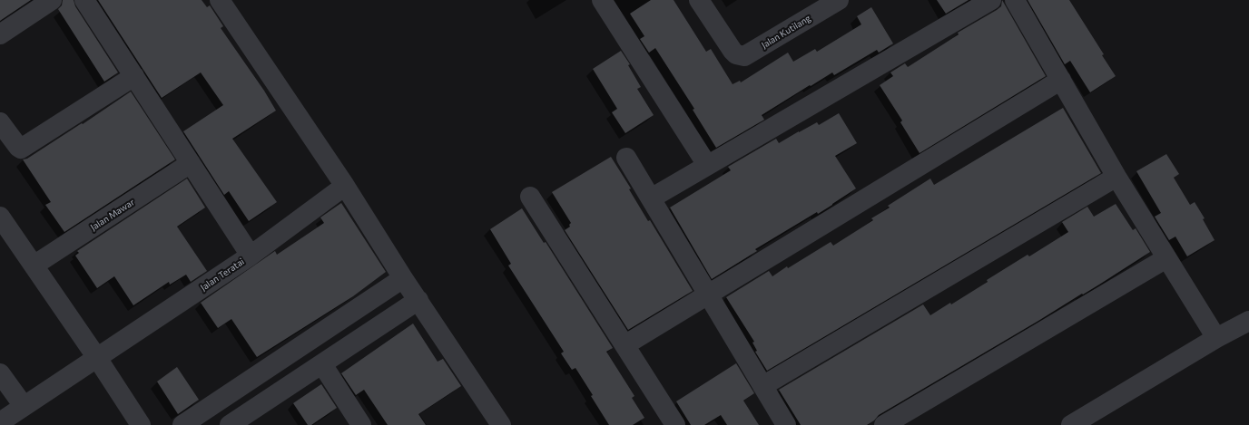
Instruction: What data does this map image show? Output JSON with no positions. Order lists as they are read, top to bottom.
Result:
{
  "streets": {
    "street": ["Jalan Kutilang", "Jalan Mawar", "Jalan Teratai"]
  }
}
